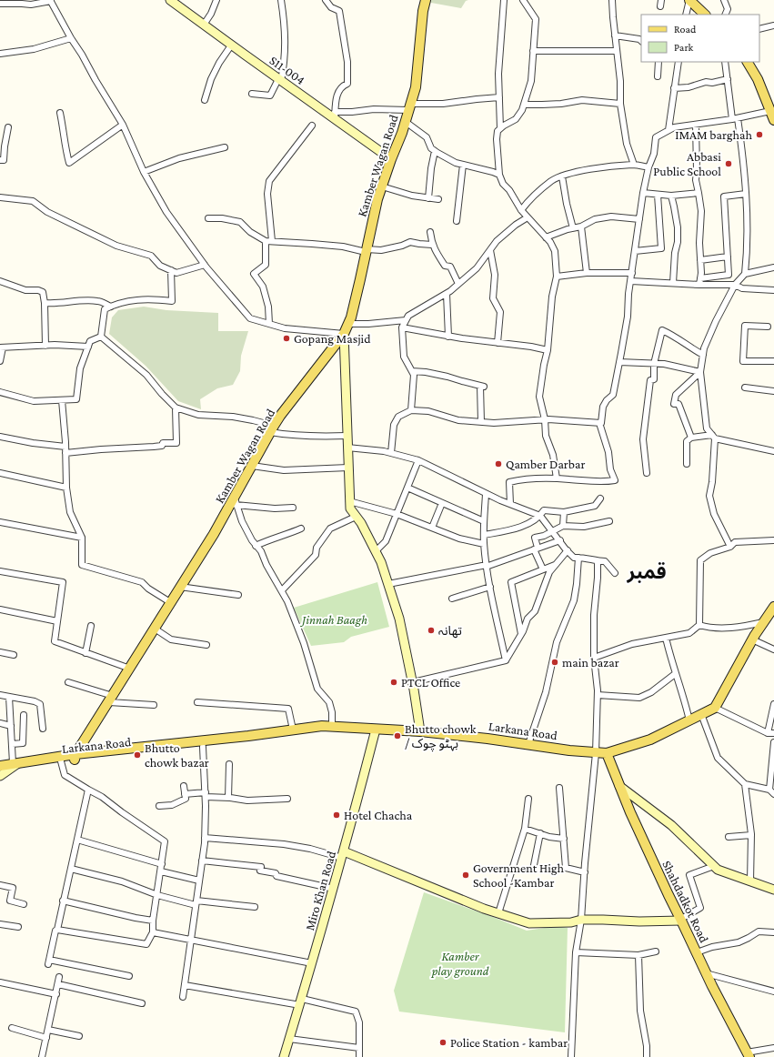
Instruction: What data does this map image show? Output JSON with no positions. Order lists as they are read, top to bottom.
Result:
{
  "streets": {
    "main road": ["Kamber Wagan Road", "Larkana Road", "Shahdadkot Road"],
    "street": ["S11-004", "Miro Khan Road"]
  },
  "crossings": [
    ["S11-004", "Kamber Wagan Road"],
    ["Kamber Wagan Road", "Larkana Road"],
    ["Larkana Road", "Miro Khan Road"],
    ["Larkana Road", "Shahdadkot Road"]
  ],
  "districts": ["قمبر"],
  "parks": ["Jinnah Baagh", "Kamber play ground"],
  "places": [
    "IMAM barghah",
    "Abbasi Public School",
    "Gopang Masjid",
    "Qamber Darbar",
    "تھانہ",
    "main bazar",
    "PTCL Office",
    "Bhutto chowk / بہٹو چوک",
    "Bhutto chowk bazar",
    "Hotel Chacha",
    "Government High School -Kambar",
    "Police Station - kambar"
  ],
  "legend": ["Road", "Park"]
}
